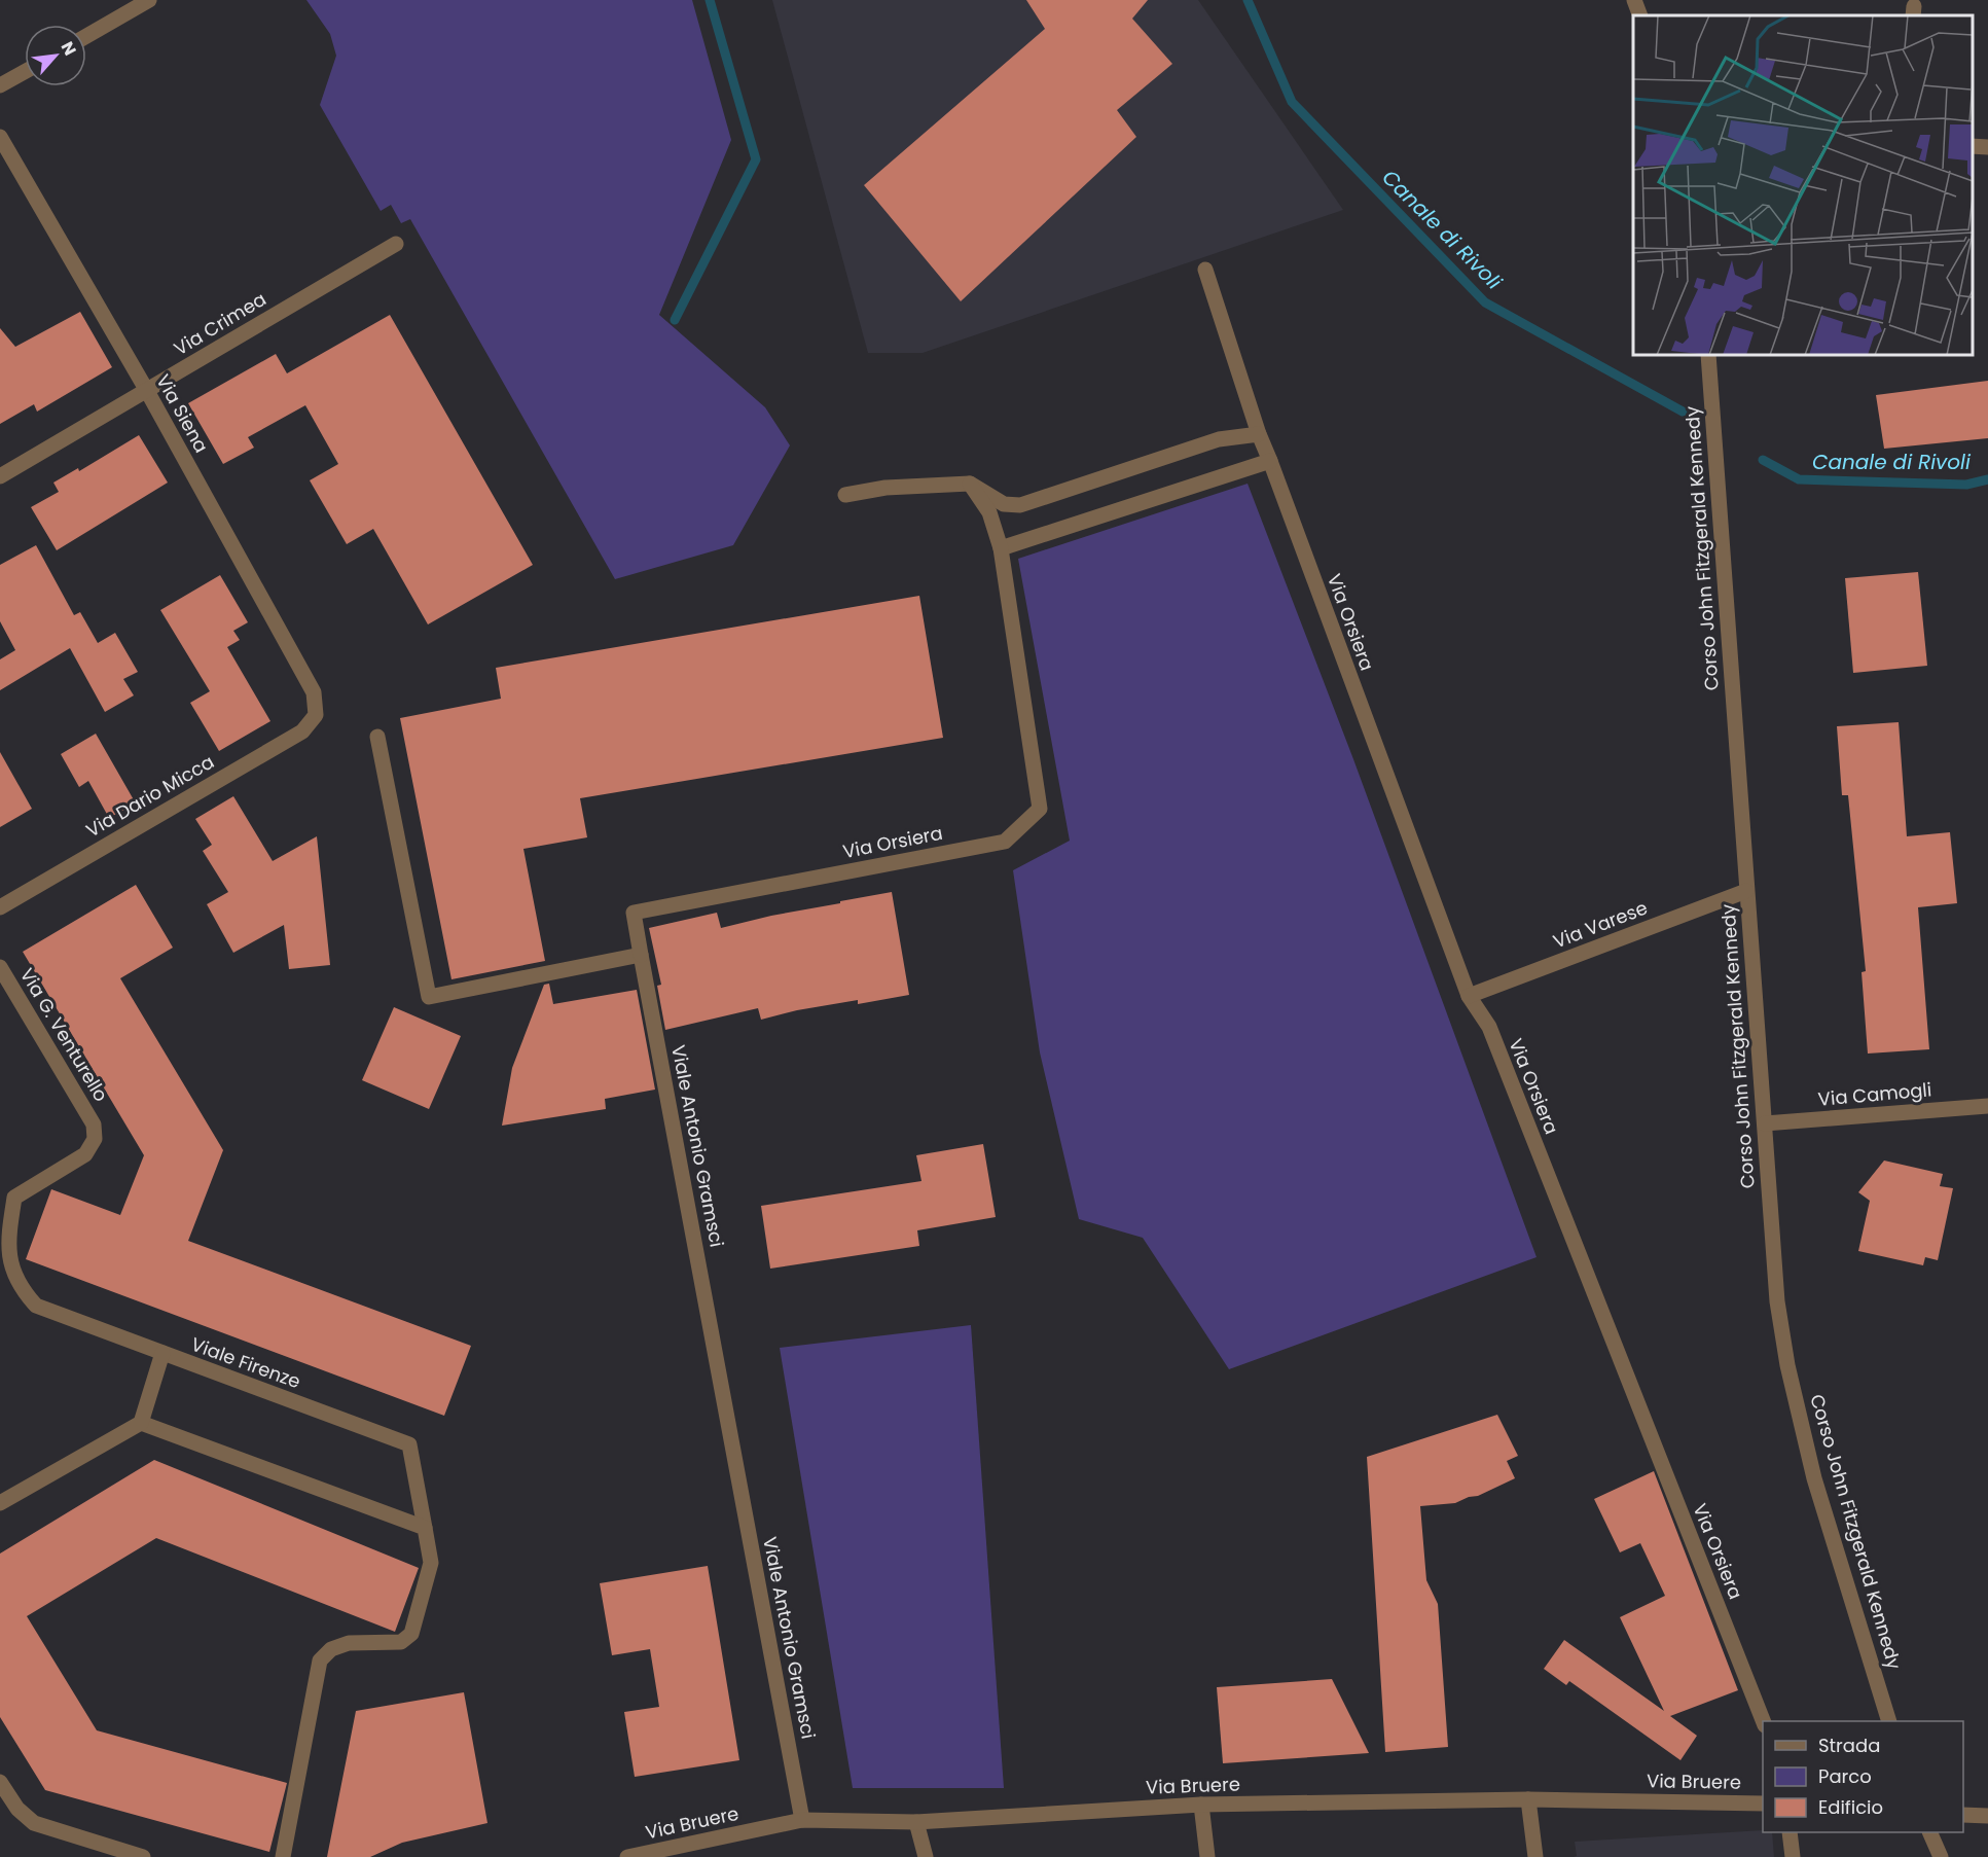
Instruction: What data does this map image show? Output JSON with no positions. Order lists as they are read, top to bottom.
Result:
{
  "streets": {
    "street": [
      "Via Crimea",
      "Via Siena",
      "Corso John Fitzgerald Kennedy",
      "Via Orsiera",
      "Via Dario Micca",
      "Via Varese",
      "Via G. Venturello",
      "Via Camogli",
      "Viale Antonio Gramsci",
      "Viale Firenze",
      "Via Bruere"
    ]
  },
  "crossings": [
    ["Via Crimea", "Via Siena"],
    ["Via Siena", "Via Dario Micca"],
    ["Corso John Fitzgerald Kennedy", "Via Varese"],
    ["Corso John Fitzgerald Kennedy", "Via Camogli"],
    ["Via Orsiera", "Via Varese"],
    ["Via Orsiera", "Viale Antonio Gramsci"],
    ["Via G. Venturello", "Viale Firenze"],
    ["Viale Antonio Gramsci", "Via Bruere"]
  ],
  "water": ["Canale di Rivoli"],
  "legend": ["Strada", "Parco", "Edificio"],
  "north": "top right"
}
